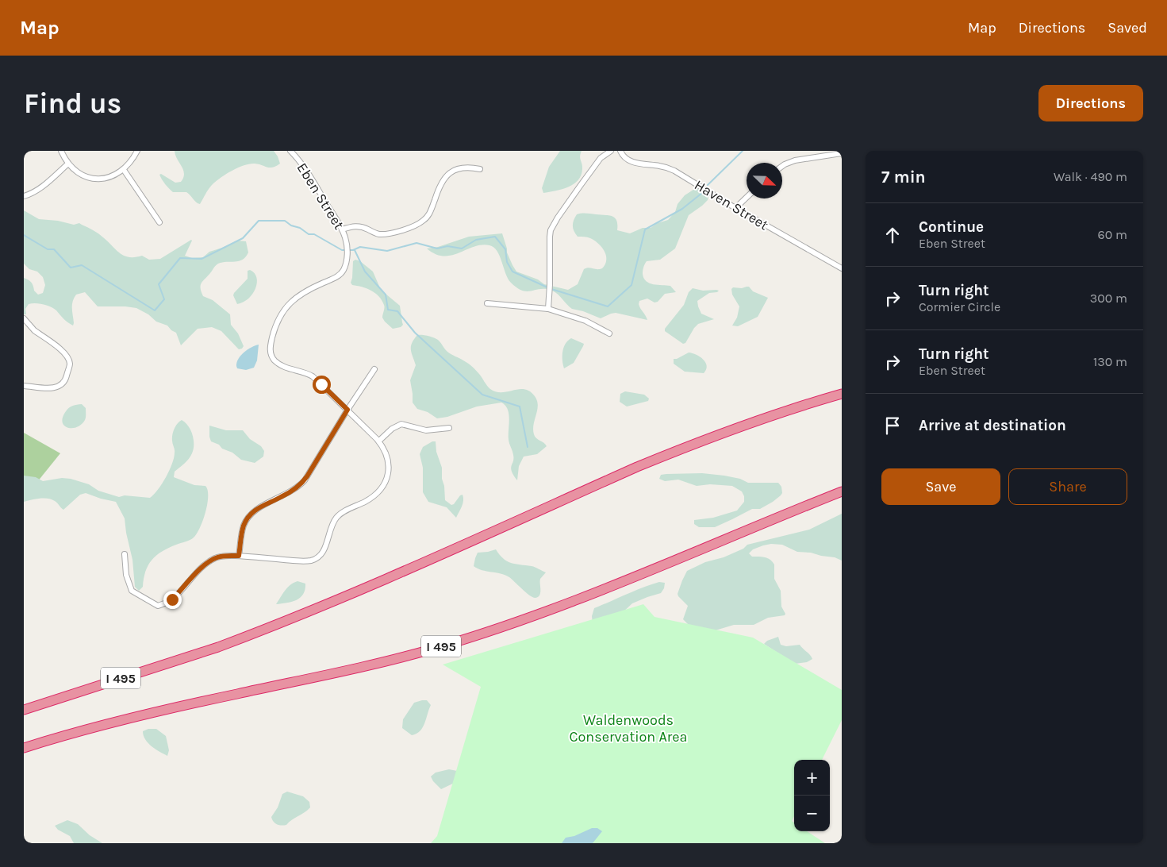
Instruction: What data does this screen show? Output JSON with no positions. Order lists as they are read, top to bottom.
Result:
{
  "streets": {
    "highway": ["I 495"],
    "street": ["Eben Street", "Haven Street"]
  },
  "parks": ["Waldenwoods Conservation Area"],
  "north": "bottom right",
  "page": {
    "header": "Map",
    "nav": ["Map", "Directions", "Saved"],
    "buttons": [
      "Directions",
      ["Save", "Share"]
    ],
    "title": "Find us",
    "heading": ["7 min", "Walk · 490 m"],
    "list": [
      ["Continue", "Eben Street", "60 m"],
      ["Turn right", "Cormier Circle", "300 m"],
      ["Turn right", "Eben Street", "130 m"],
      "Arrive at destination"
    ],
    "map_buttons": ["+", "−"]
  }
}
